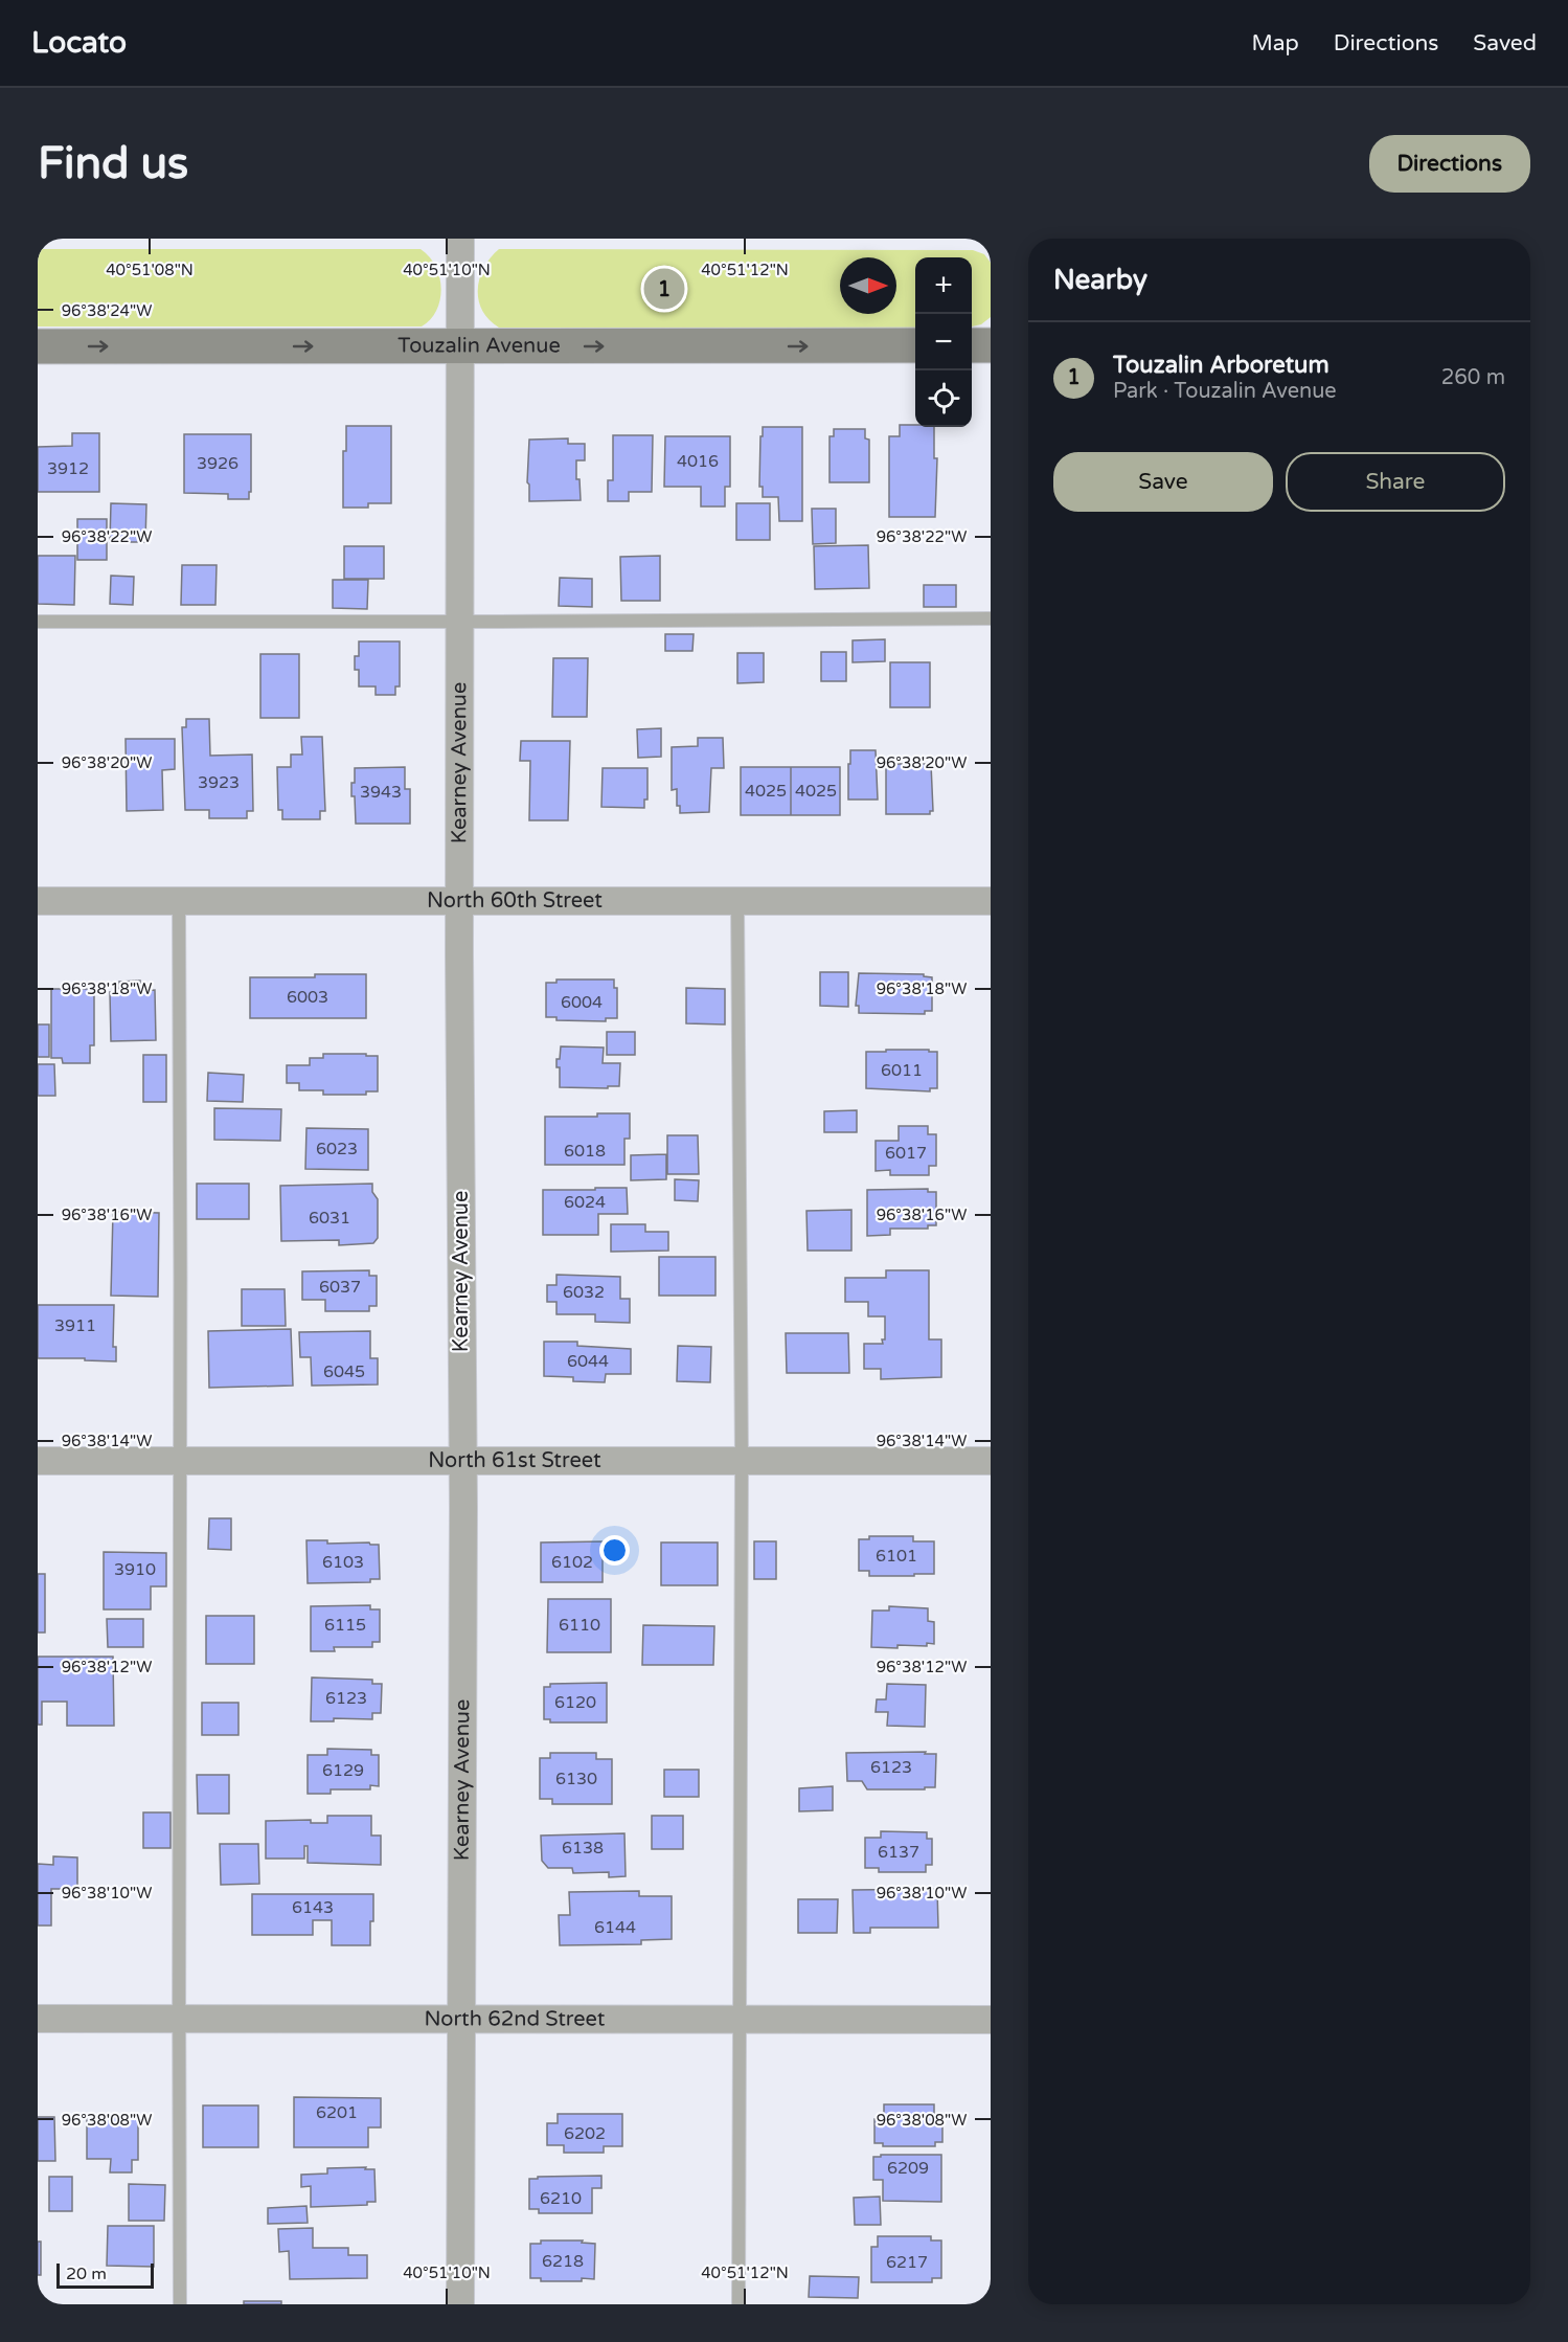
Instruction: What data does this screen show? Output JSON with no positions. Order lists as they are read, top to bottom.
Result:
{
  "streets": {
    "main road": ["Touzalin Avenue"],
    "street": [
      "Kearney Avenue",
      "North 60th Street",
      "North 61st Street",
      "North 62nd Street"
    ]
  },
  "crossings": [
    ["Touzalin Avenue", "Kearney Avenue"],
    ["Kearney Avenue", "North 60th Street"],
    ["Kearney Avenue", "North 61st Street"],
    ["Kearney Avenue", "North 62nd Street"]
  ],
  "one_way": ["Touzalin Avenue"],
  "house_numbers": [
    "4016",
    "3926",
    "3912",
    "3923",
    "4025",
    "4025",
    "3943",
    "6003",
    "6004",
    "6011",
    "6023",
    "6018",
    "6017",
    "6024",
    "6031",
    "6037",
    "6032",
    "3911",
    "6044",
    "6045",
    "6101",
    "6103",
    "6102",
    "3910",
    "6115",
    "6110",
    "6123",
    "6120",
    "6123",
    "6129",
    "6130",
    "6138",
    "6137",
    "6143",
    "6144",
    "6201",
    "6202",
    "6209",
    "6210",
    "6218",
    "6217"
  ],
  "scale_bar": "20 m",
  "north": "right",
  "page": {
    "header": "Locato",
    "nav": ["Map", "Directions", "Saved"],
    "buttons": [
      "Directions",
      ["Save", "Share"]
    ],
    "title": "Find us",
    "heading": "Nearby",
    "map_buttons": ["+", "−"],
    "pins": "1",
    "list": [
      {
        "mark": "1",
        "name": "Touzalin Arboretum",
        "note": "Park · Touzalin Avenue",
        "value": "260 m"
      }
    ],
    "scale": "20 m"
  },
  "coordinates": [
    "40°51'08\"N",
    "40°51'10\"N",
    "40°51'12\"N",
    "96°38'24\"W",
    "96°38'22\"W",
    "96°38'20\"W",
    "96°38'18\"W",
    "96°38'16\"W",
    "96°38'14\"W",
    "96°38'12\"W",
    "96°38'10\"W",
    "96°38'08\"W"
  ]
}
